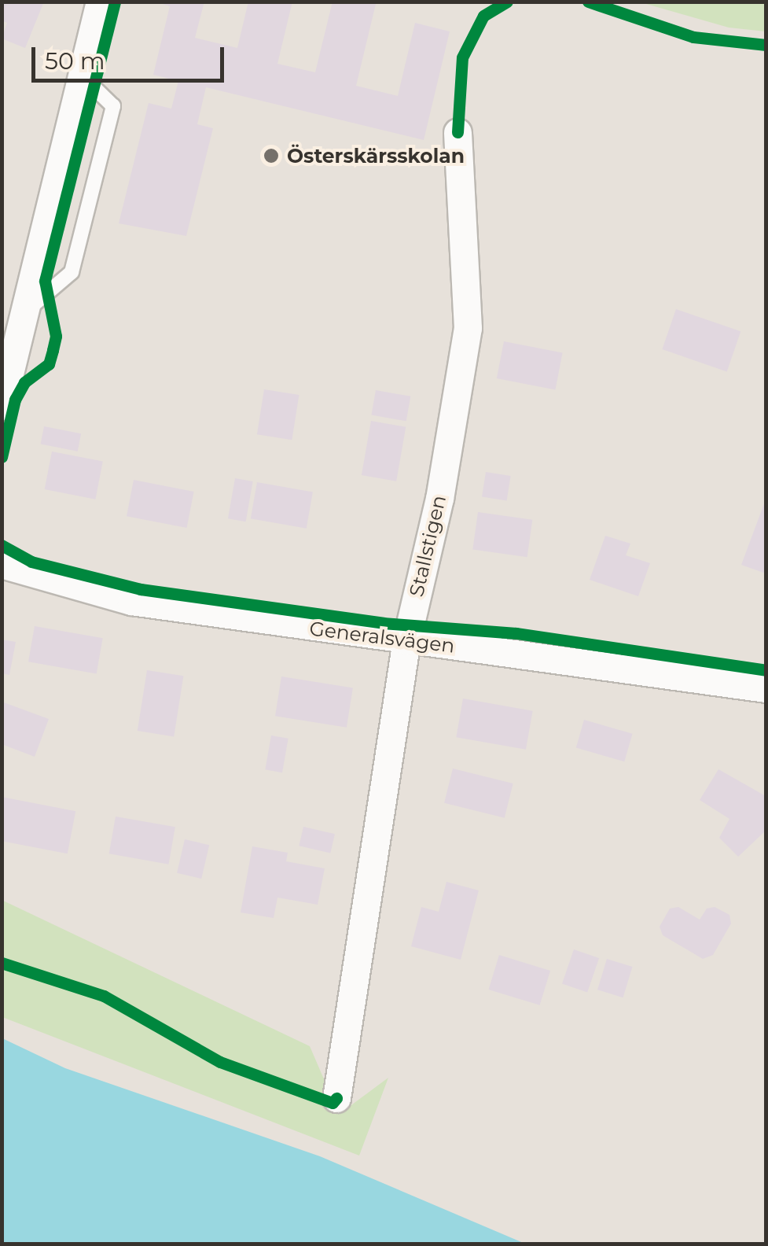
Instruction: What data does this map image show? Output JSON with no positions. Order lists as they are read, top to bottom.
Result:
{
  "streets": {
    "street": ["Stallstigen", "Generalsvägen"]
  },
  "crossings": [
    ["Stallstigen", "Generalsvägen"]
  ],
  "places": ["Österskärsskolan"],
  "scale_bar": "50 m"
}
